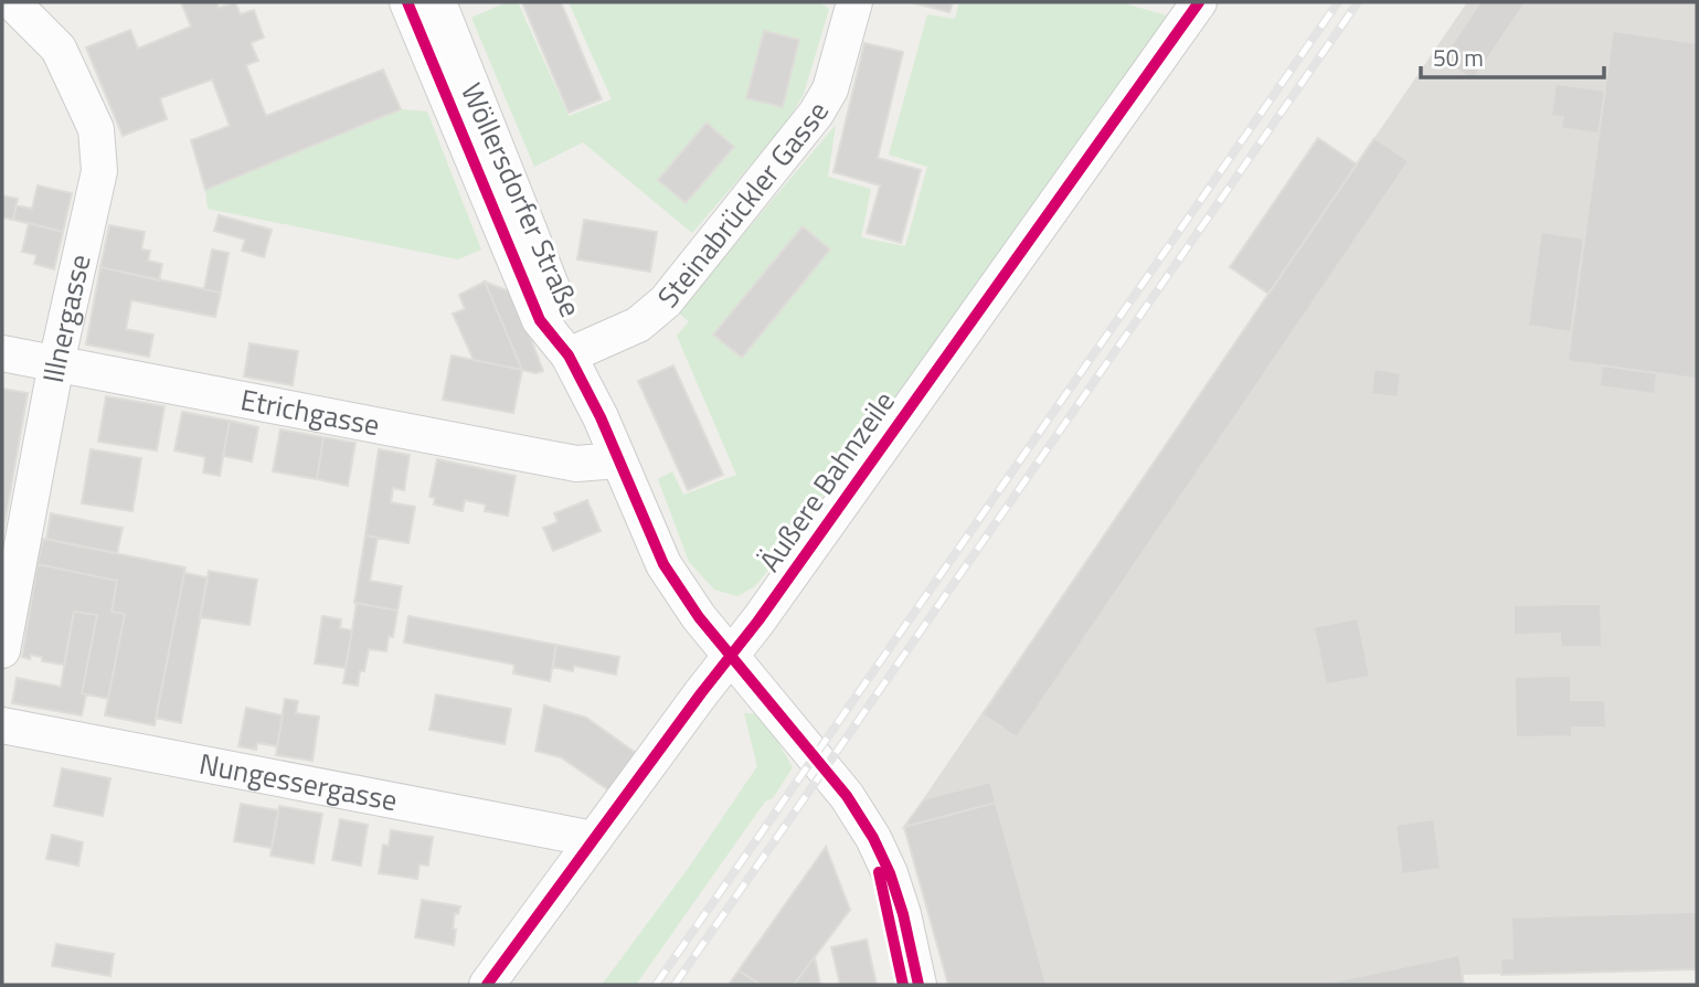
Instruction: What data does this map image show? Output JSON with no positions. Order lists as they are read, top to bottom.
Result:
{
  "streets": {
    "street": [
      "Wöllersdorfer Straße",
      "Steinabrückler Gasse",
      "Illnergasse",
      "Etrichgasse",
      "Äußere Bahnzeile",
      "Nungessergasse"
    ]
  },
  "crossings": [
    ["Wöllersdorfer Straße", "Steinabrückler Gasse"],
    ["Wöllersdorfer Straße", "Etrichgasse"],
    ["Wöllersdorfer Straße", "Äußere Bahnzeile"],
    ["Illnergasse", "Etrichgasse"],
    ["Äußere Bahnzeile", "Nungessergasse"]
  ],
  "scale_bar": "50 m"
}
